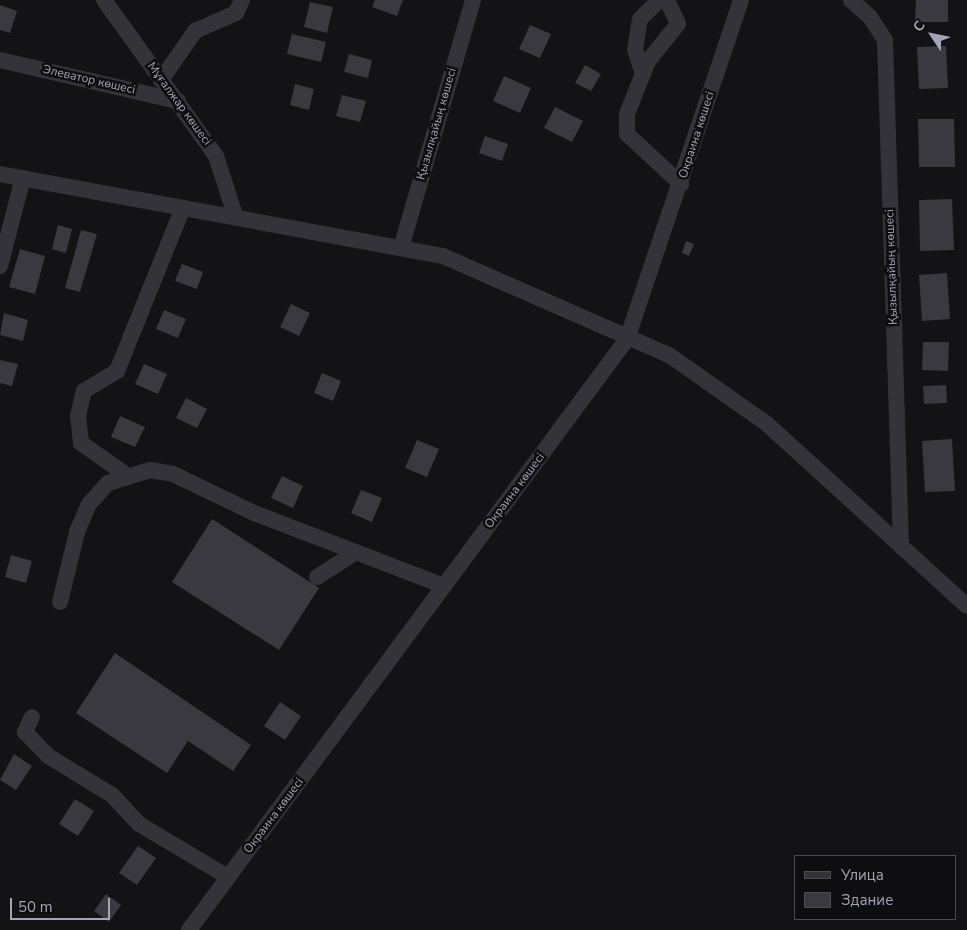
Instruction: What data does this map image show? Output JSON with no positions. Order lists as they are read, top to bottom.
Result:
{
  "streets": {
    "street": [
      "Элеватор көшесі",
      "Мұғалжар көшесі",
      "Қызылқайың көшесі",
      "Окраина көшесі"
    ]
  },
  "crossings": [
    ["Элеватор көшесі", "Мұғалжар көшесі"]
  ],
  "legend": ["Улица", "Здание"],
  "scale_bar": "50 m",
  "north": "top left"
}
